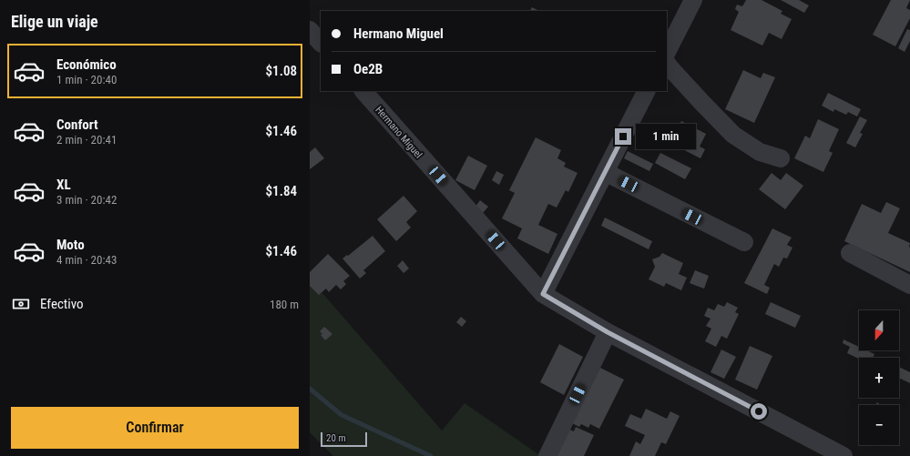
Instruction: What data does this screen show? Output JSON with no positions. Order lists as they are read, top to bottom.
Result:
{
  "streets": {
    "street": ["Hermano Miguel"]
  },
  "scale_bar": "20 m",
  "north": "bottom",
  "page": {
    "heading": "Elige un viaje",
    "banner": ["Hermano Miguel", "Oe2B"],
    "list": [
      {
        "name": "Económico",
        "note": "1 min · 20:40",
        "value": "$1.08"
      },
      {
        "name": "Confort",
        "note": "2 min · 20:41",
        "value": "$1.46"
      },
      {
        "name": "XL",
        "note": "3 min · 20:42",
        "value": "$1.84"
      },
      {
        "name": "Moto",
        "note": "4 min · 20:43",
        "value": "$1.46"
      }
    ],
    "bubble": "1 min",
    "pay": ["Efectivo", "180 m"],
    "map_buttons": ["+", "−"],
    "buttons": "Confirmar",
    "scale": "20 m"
  }
}
